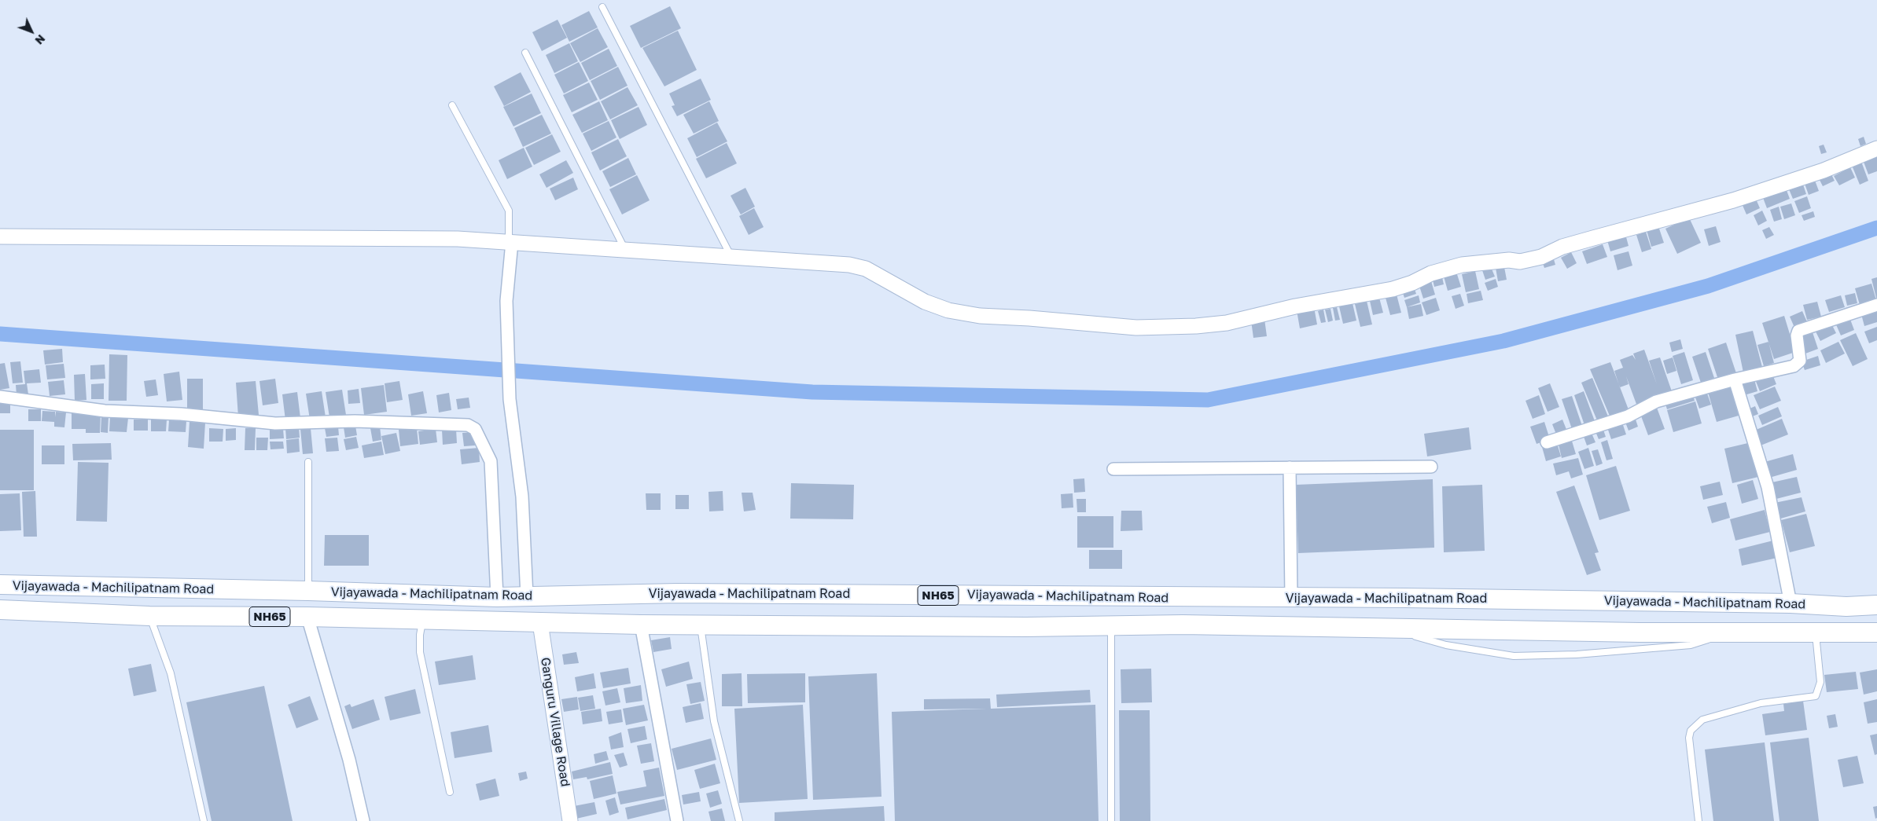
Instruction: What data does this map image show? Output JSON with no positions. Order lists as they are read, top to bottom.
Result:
{
  "streets": {
    "highway": ["Vijayawada - Machilipatnam Road", "NH65"],
    "street": ["Ganguru Village Road"]
  },
  "crossings": [
    ["Vijayawada - Machilipatnam Road", "Ganguru Village Road"]
  ],
  "north": "bottom right"
}
